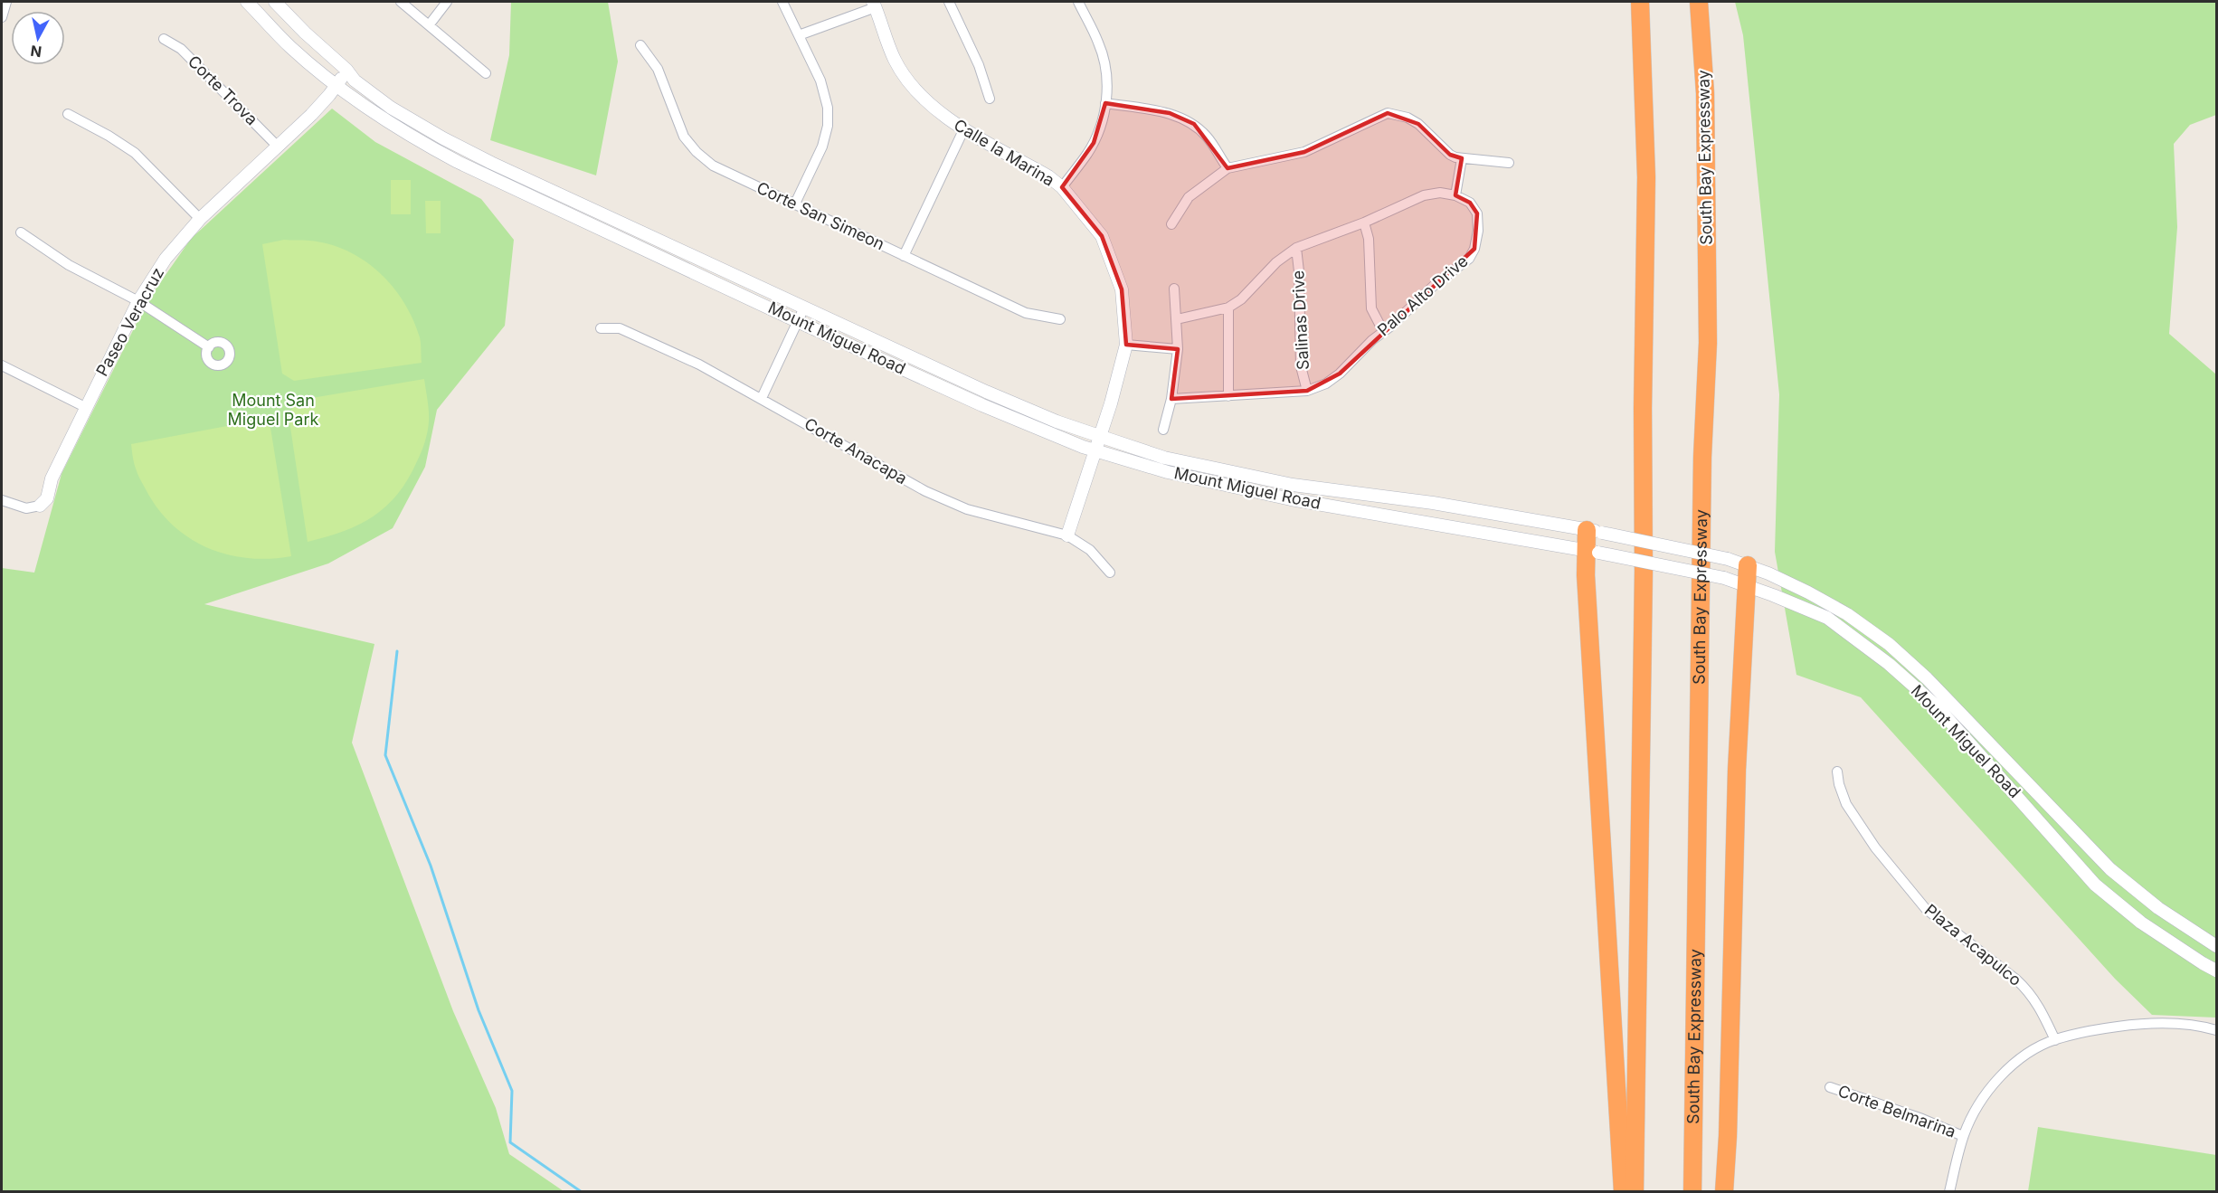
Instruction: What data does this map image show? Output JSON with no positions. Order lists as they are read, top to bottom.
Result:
{
  "streets": {
    "highway": ["South Bay Expressway"],
    "street": [
      "Corte Trova",
      "Calle la Marina",
      "Corte San Simeon",
      "Palo Alto Drive",
      "Salinas Drive",
      "Paseo Veracruz",
      "Mount Miguel Road",
      "Corte Anacapa",
      "Plaza Acapulco",
      "Corte Belmarina"
    ]
  },
  "crossings": [
    ["Corte Trova", "Paseo Veracruz"],
    ["Calle la Marina", "Mount Miguel Road"],
    ["Calle la Marina", "Corte Anacapa"],
    ["Palo Alto Drive", "Salinas Drive"],
    ["Paseo Veracruz", "Mount Miguel Road"]
  ],
  "parks": ["Mount San Miguel Park"],
  "north": "bottom"
}
